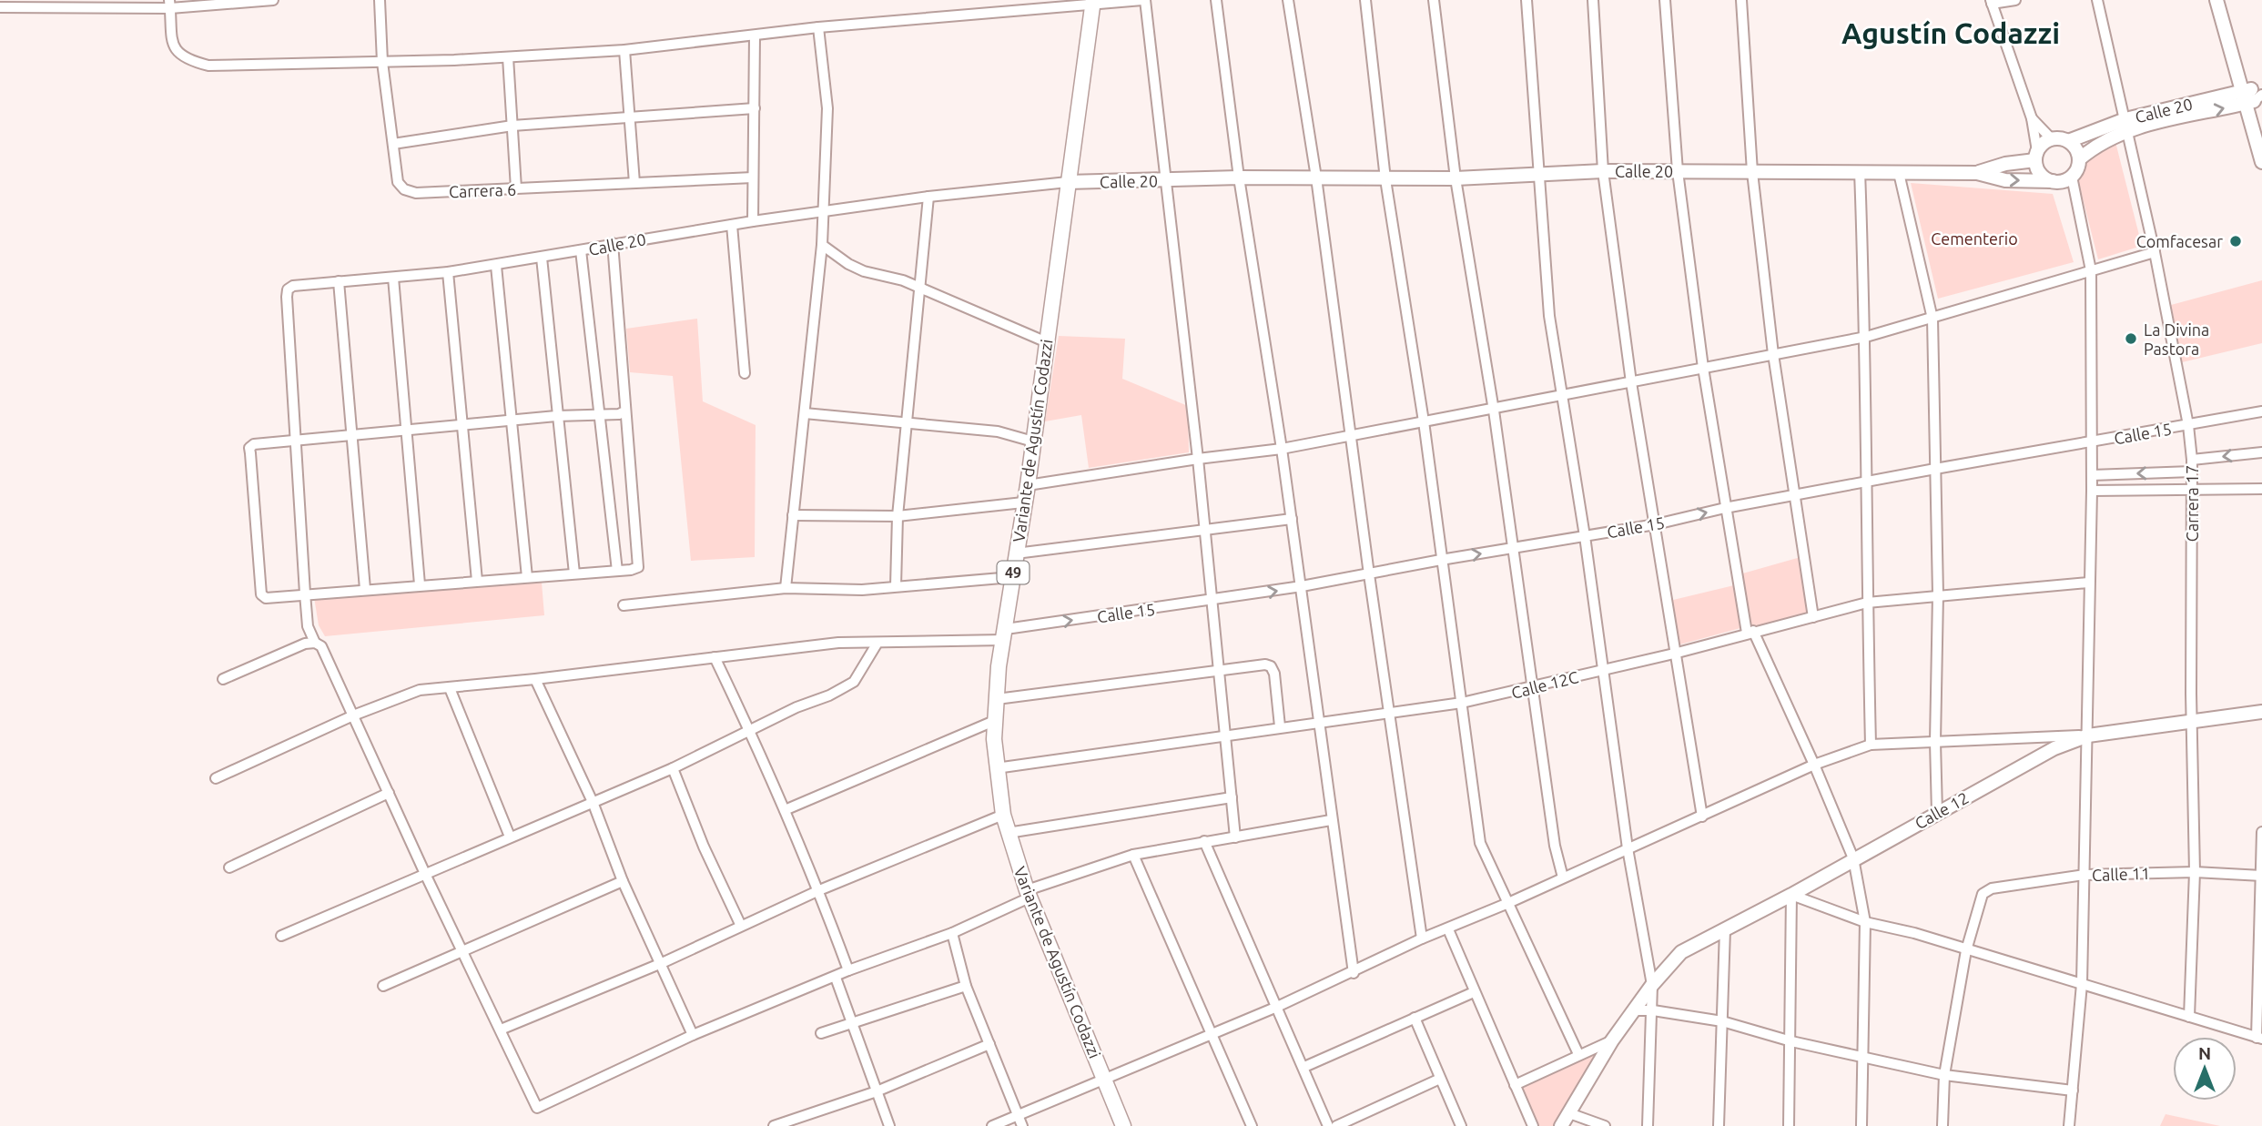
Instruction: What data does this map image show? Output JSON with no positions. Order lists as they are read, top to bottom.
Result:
{
  "streets": {
    "main road": ["Variante de Agustín Codazzi", "49"],
    "street": [
      "Calle 20",
      "Carrera 6",
      "Calle 15",
      "Carrera 17",
      "Calle 12C",
      "Calle 12",
      "Calle 11"
    ]
  },
  "crossings": [
    ["Calle 20", "Variante de Agustín Codazzi"],
    ["Calle 20", "Carrera 17"],
    ["Calle 15", "Variante de Agustín Codazzi"],
    ["Calle 15", "Carrera 17"],
    ["Variante de Agustín Codazzi", "Calle 12C"],
    ["Carrera 17", "Calle 12"],
    ["Carrera 17", "Calle 11"]
  ],
  "districts": ["Agustín Codazzi"],
  "parks": ["Cementerio"],
  "places": ["Comfacesar", "La Divina Pastora"],
  "north": "top"
}
